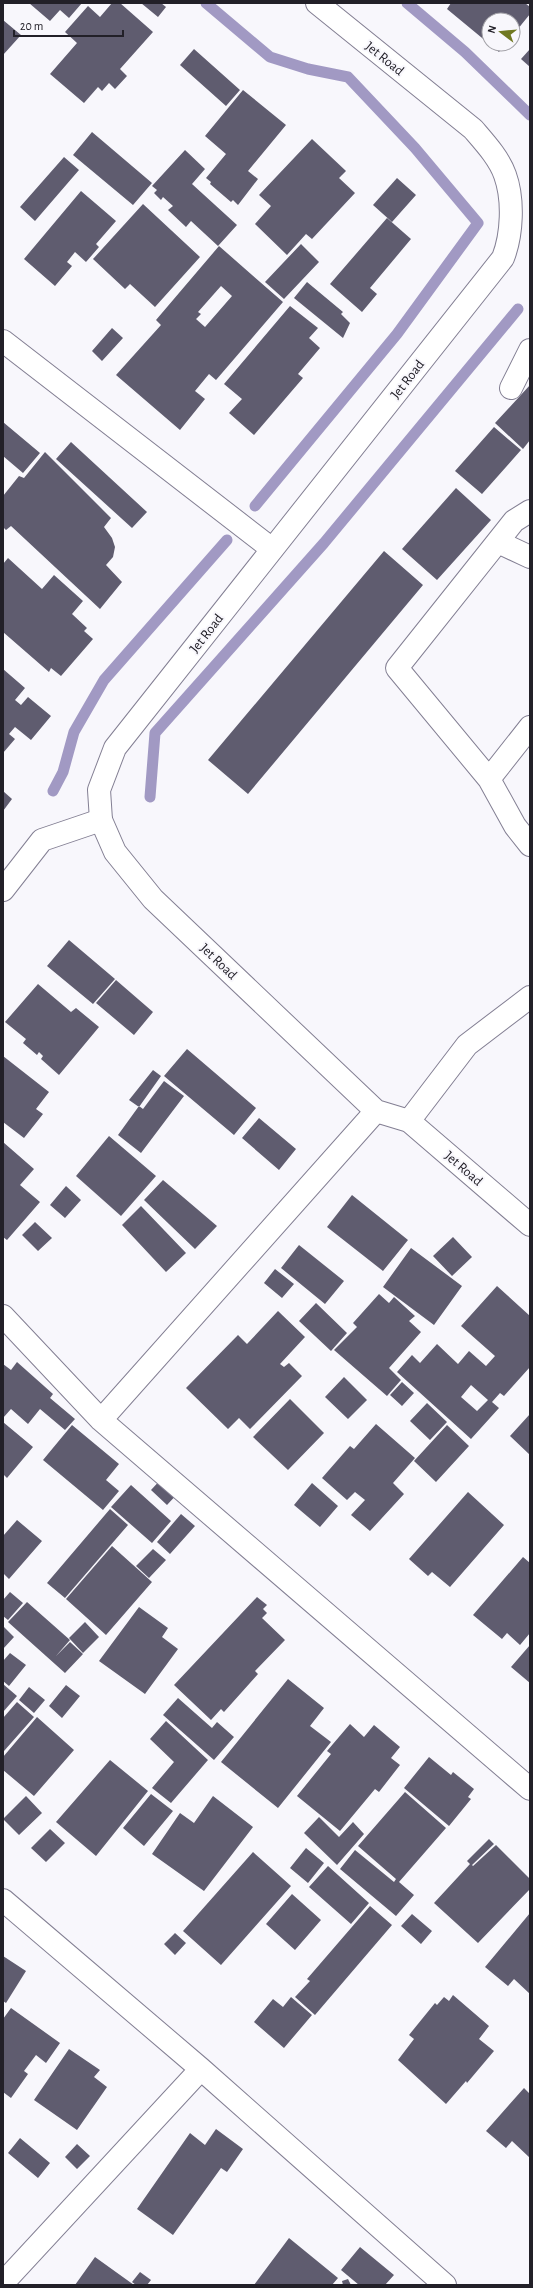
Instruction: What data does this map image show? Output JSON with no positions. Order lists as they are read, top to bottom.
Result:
{
  "streets": {
    "street": ["Jet Road"]
  },
  "scale_bar": "20 m",
  "north": "left"
}
